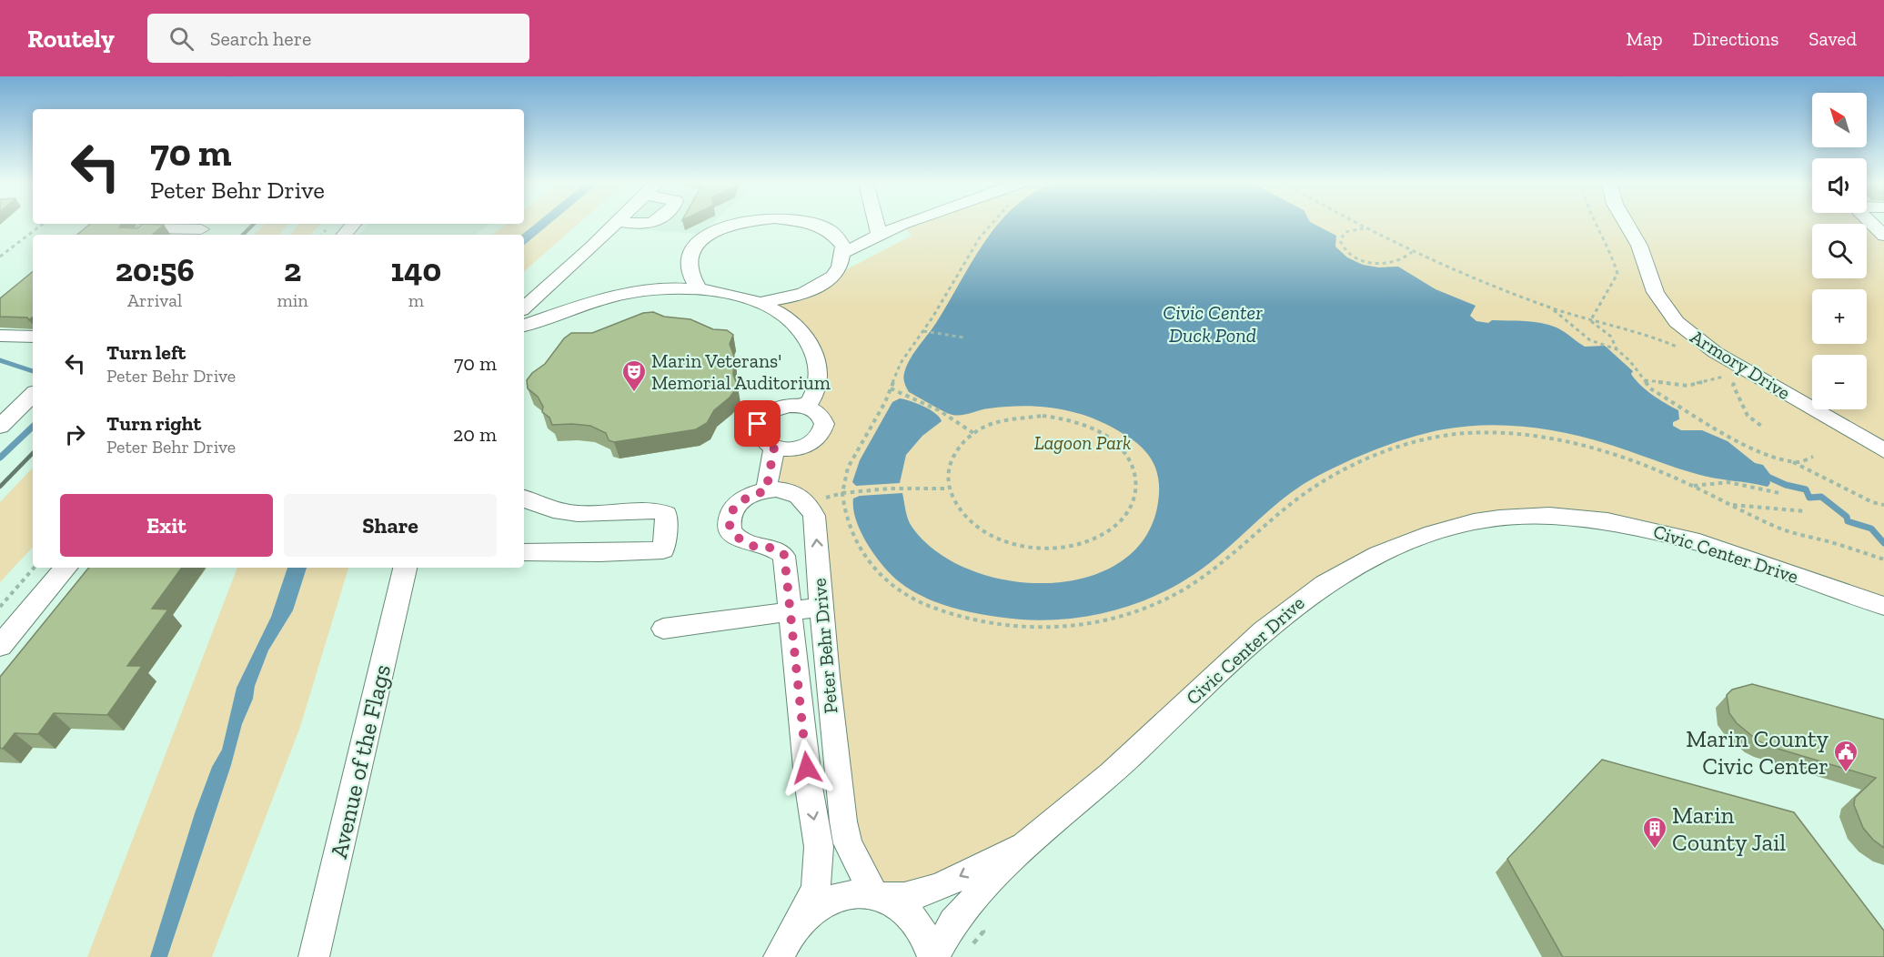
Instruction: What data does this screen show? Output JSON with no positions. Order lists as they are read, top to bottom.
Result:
{
  "streets": {
    "street": [
      "Armory Drive",
      "Civic Center Drive",
      "Peter Behr Drive",
      "Avenue of the Flags"
    ]
  },
  "crossings": [
    ["Civic Center Drive", "Peter Behr Drive"]
  ],
  "water": ["Civic Center Duck Pond"],
  "parks": ["Lagoon Park"],
  "places": {
    "theatre": ["Marin Veterans' Memorial Auditorium"],
    "public building": ["Marin County Civic Center"],
    "building": ["Marin County Jail"]
  },
  "north": "top left",
  "page": {
    "header": "Routely",
    "search": "Search here",
    "nav": ["Map", "Directions", "Saved"],
    "map_buttons": ["+", "−"],
    "turn": ["70 m", "Peter Behr Drive"],
    "eta": [
      "20:56",
      "Arrival",
      "2",
      "min",
      "140",
      "m"
    ],
    "list": [
      {
        "name": "Turn left",
        "note": "Peter Behr Drive",
        "value": "70 m"
      },
      {
        "name": "Turn right",
        "note": "Peter Behr Drive",
        "value": "20 m"
      }
    ],
    "buttons": ["Exit", "Share"]
  }
}
